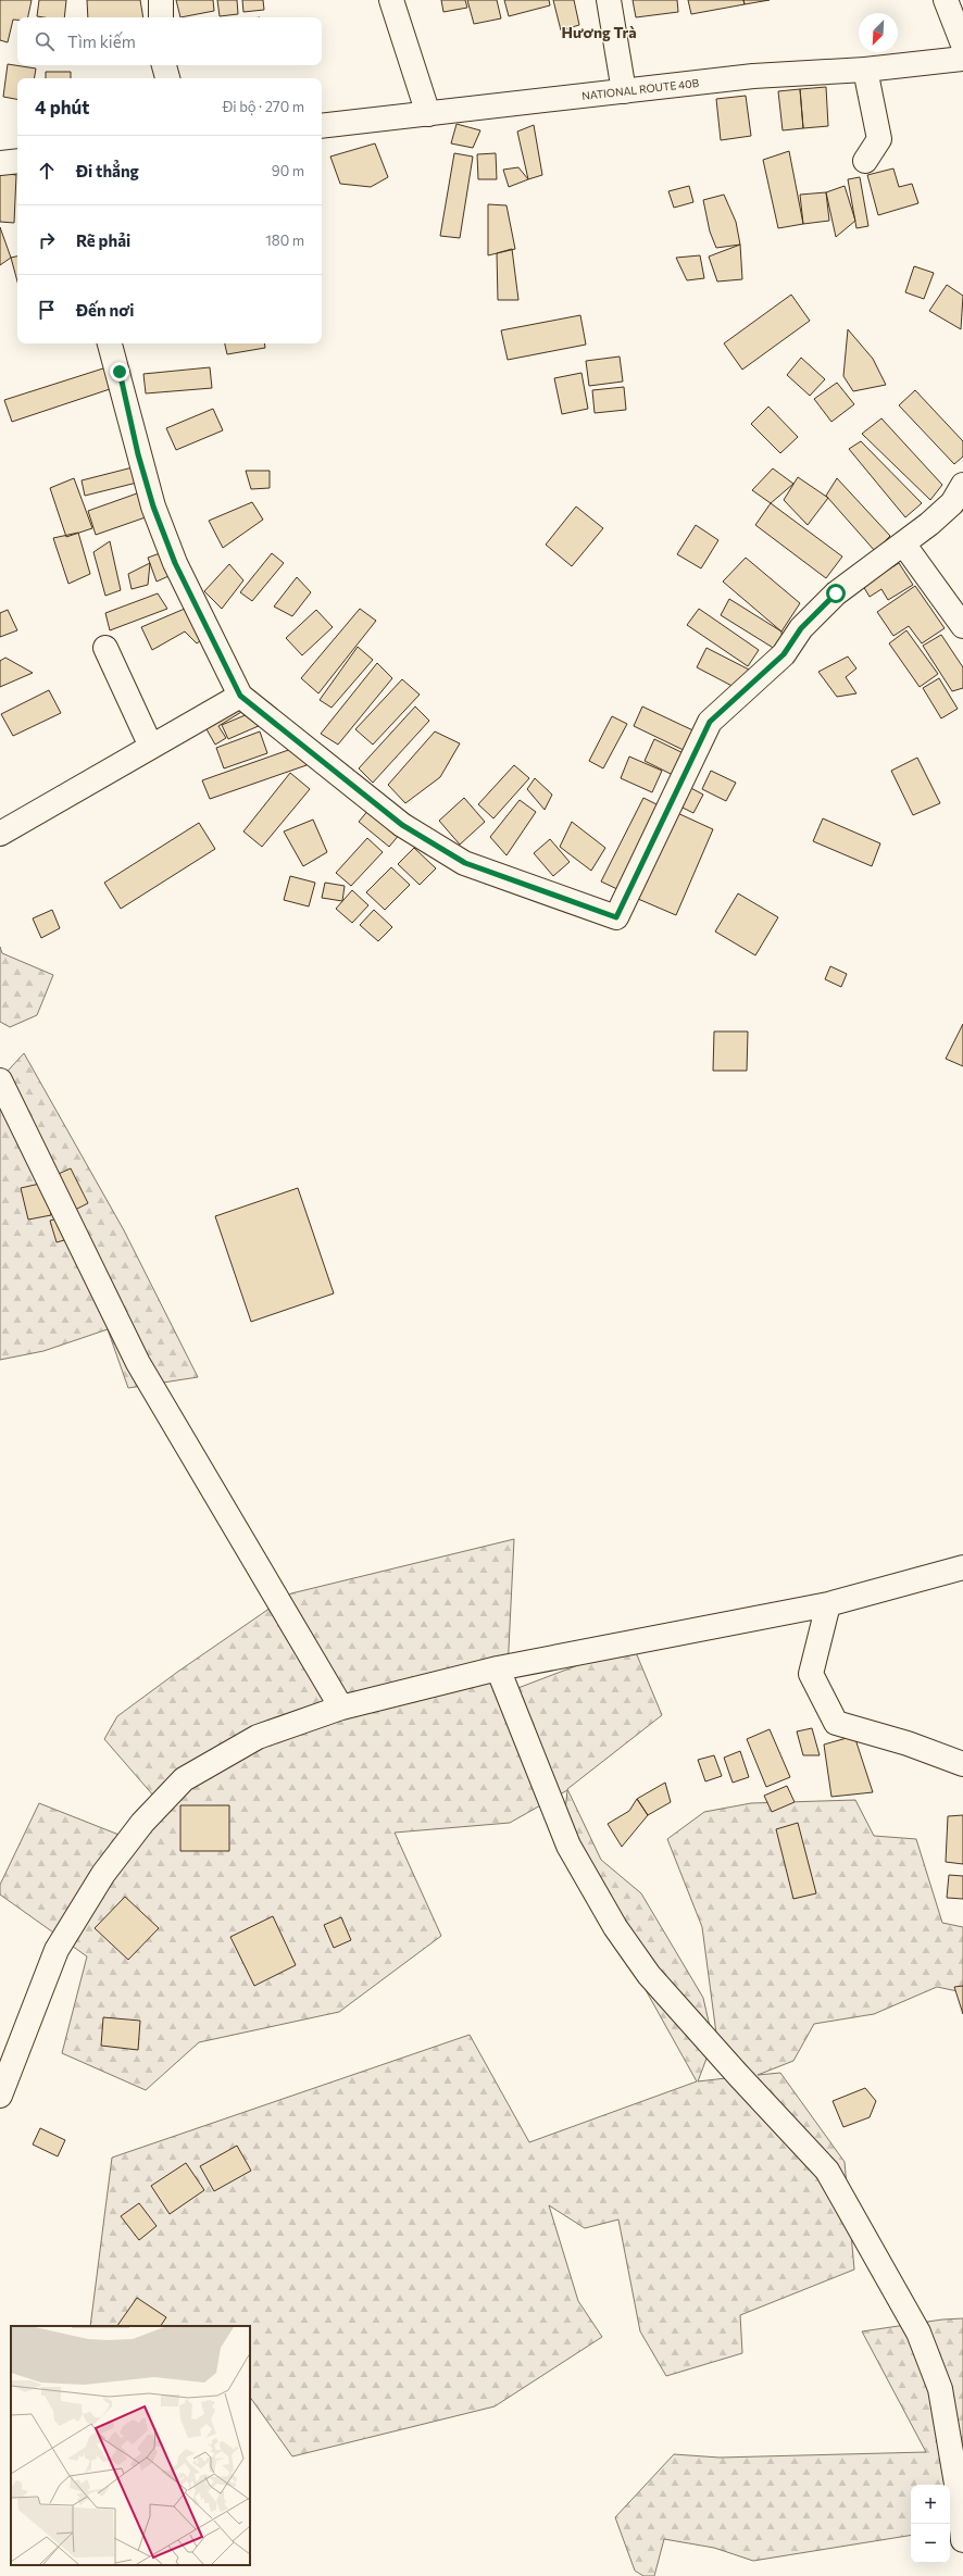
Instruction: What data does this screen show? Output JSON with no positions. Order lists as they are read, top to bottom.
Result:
{
  "streets": {
    "main road": ["NATIONAL ROUTE 40B"]
  },
  "districts": ["Hương Trà"],
  "north": "bottom left",
  "page": {
    "search": "Tìm kiếm",
    "heading": ["4 phút", "Đi bộ · 270 m"],
    "list": [
      ["Đi thẳng", "90 m"],
      ["Rẽ phải", "180 m"],
      "Đến nơi"
    ],
    "map_buttons": ["+", "−"]
  }
}
